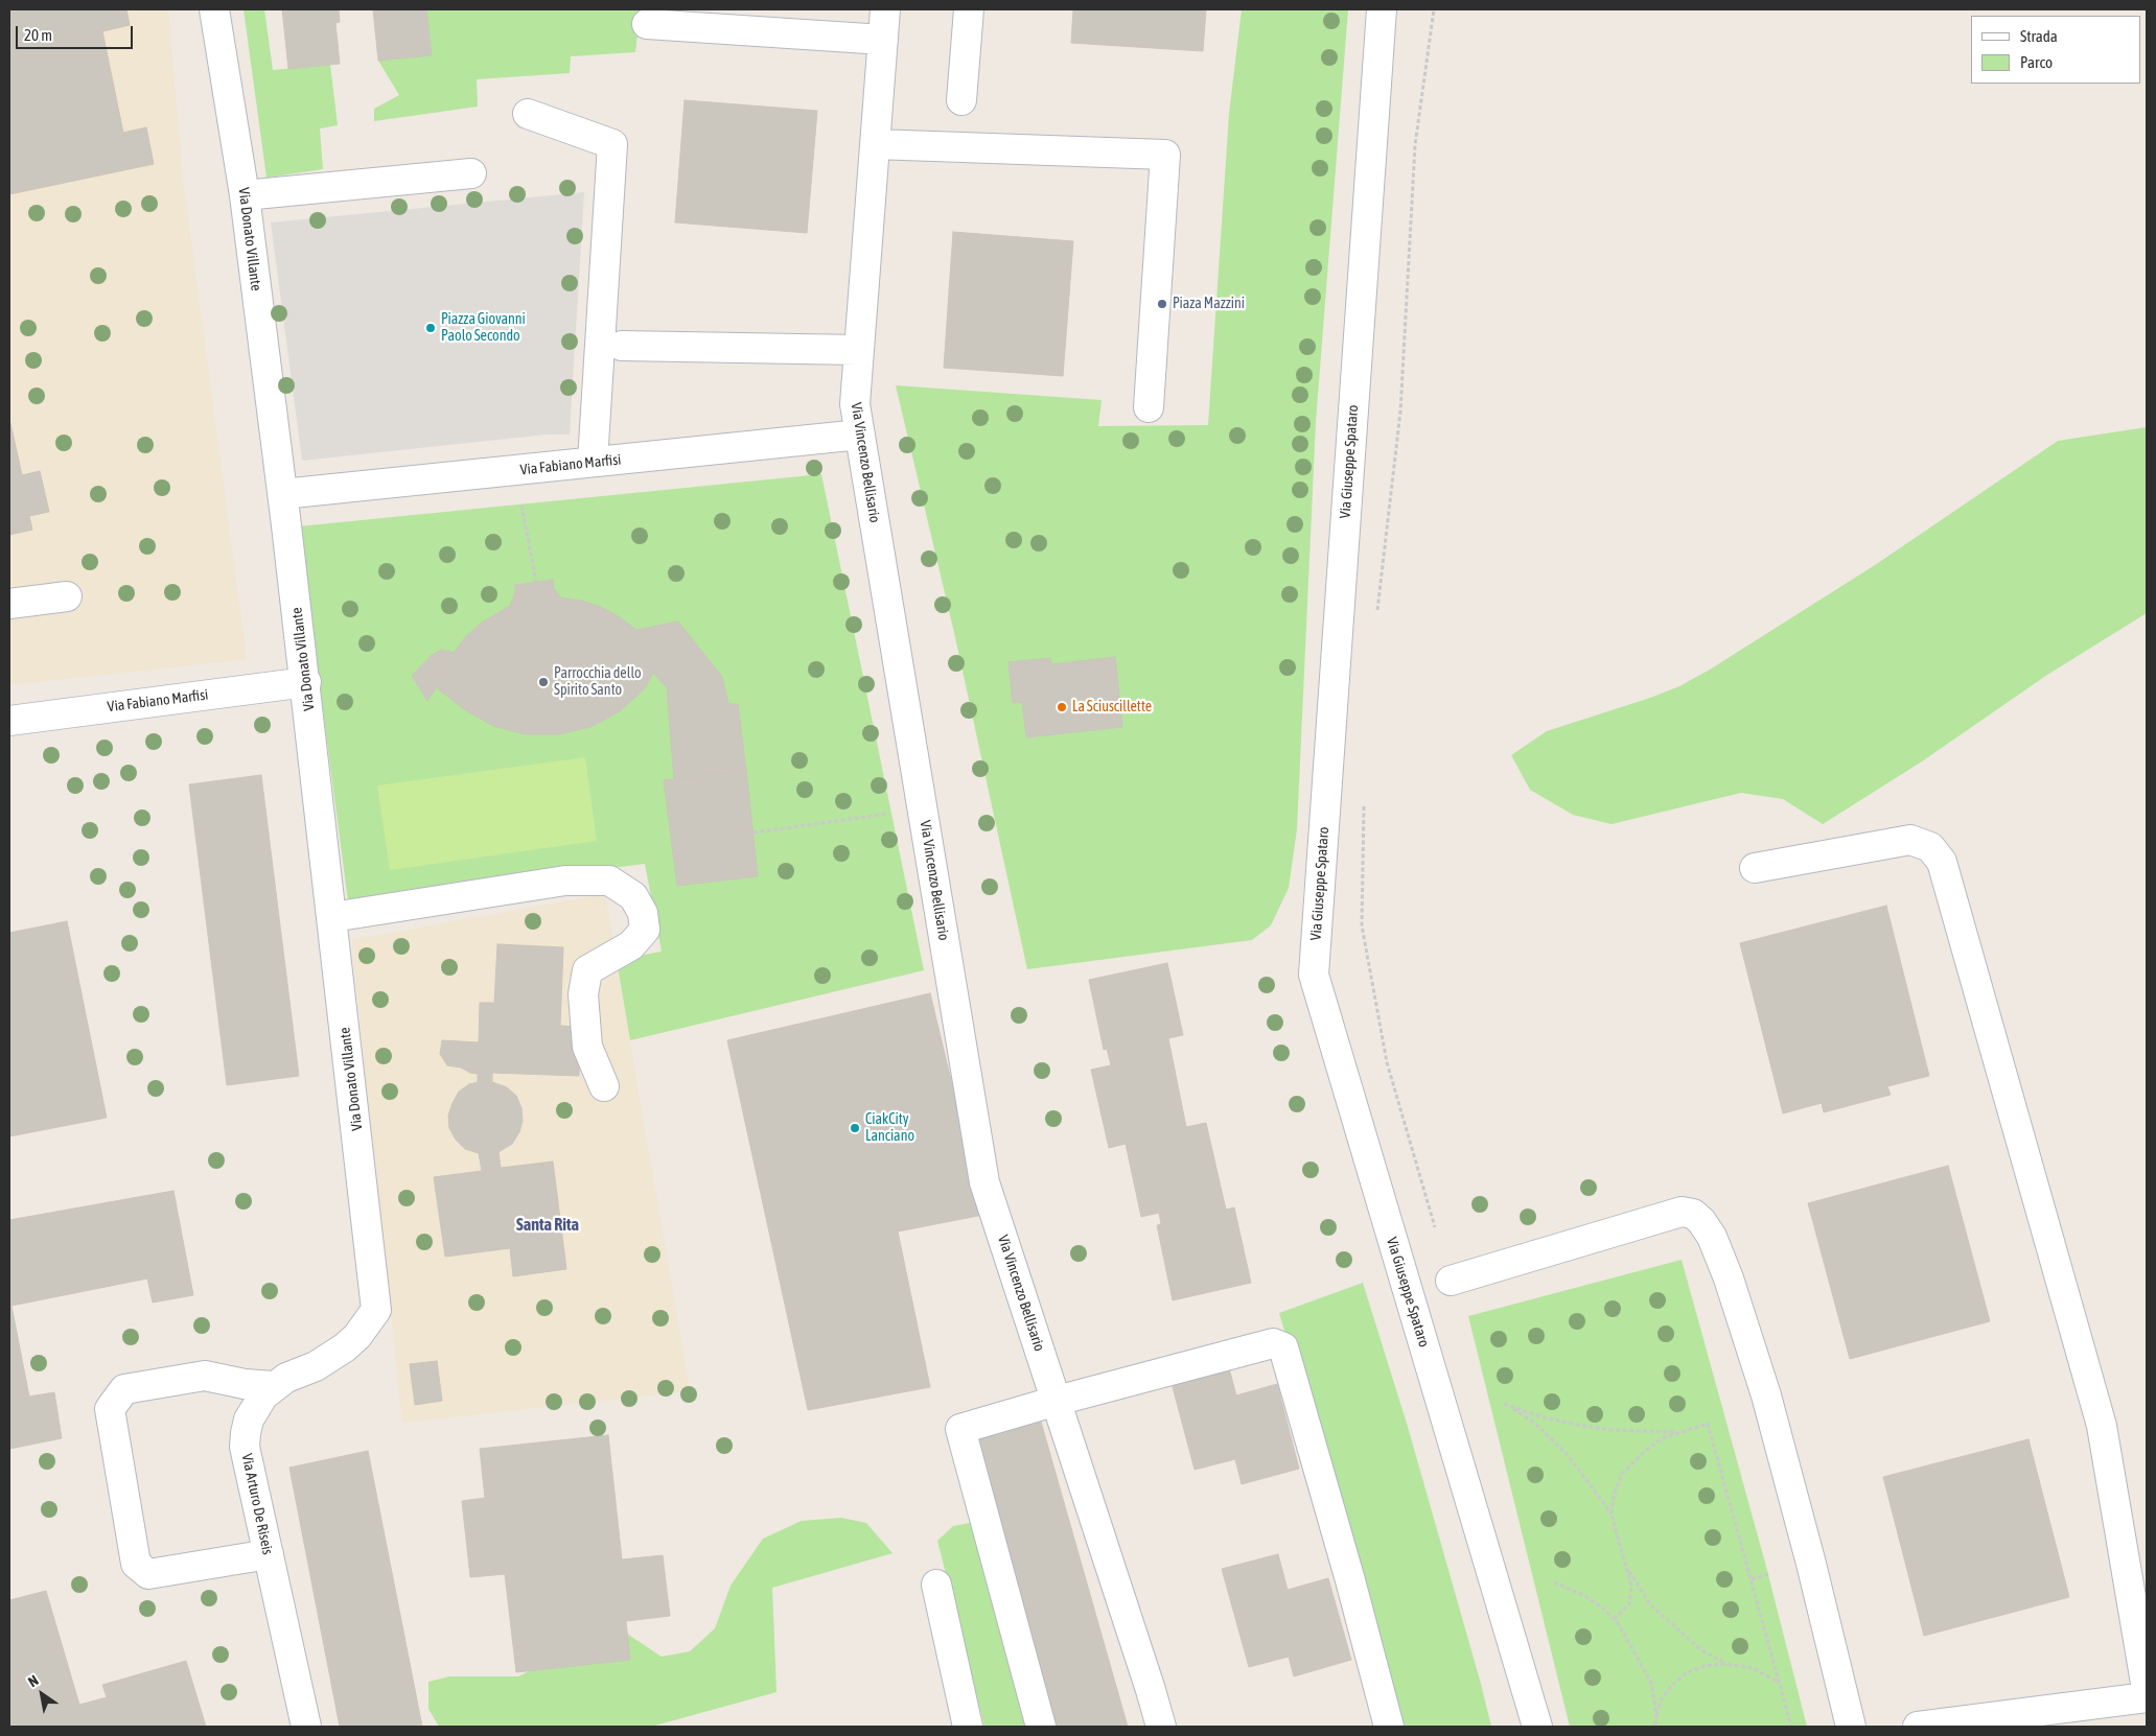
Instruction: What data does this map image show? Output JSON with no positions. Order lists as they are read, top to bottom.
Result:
{
  "streets": {
    "street": [
      "Via Donato Villante",
      "Via Giuseppe Spataro",
      "Via Vincenzo Bellisario",
      "Via Fabiano Marfisi",
      "Via Arturo De Riseis"
    ]
  },
  "crossings": [
    ["Via Donato Villante", "Via Fabiano Marfisi"],
    ["Via Donato Villante", "Via Arturo De Riseis"],
    ["Via Vincenzo Bellisario", "Via Fabiano Marfisi"]
  ],
  "districts": ["Santa Rita"],
  "places": [
    "Piaza Mazzini",
    "Piazza Giovanni Paolo Secondo",
    "Parrocchia dello Spirito Santo",
    "La Sciuscillette",
    "CiakCity Lanciano"
  ],
  "legend": ["Strada", "Parco"],
  "scale_bar": "20 m",
  "north": "top left"
}
